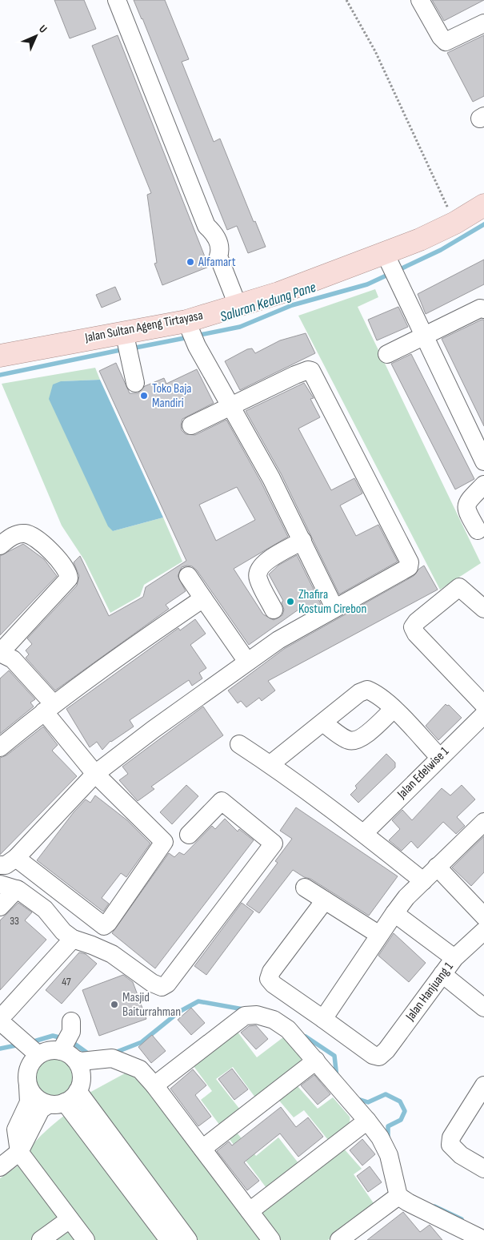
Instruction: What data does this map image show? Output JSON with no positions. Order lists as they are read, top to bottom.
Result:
{
  "streets": {
    "main road": ["Jalan Sultan Ageng Tirtayasa"],
    "street": ["Jalan Edelwise 1", "Jalan Hanjuang 1"]
  },
  "water": ["Saluran Kedung Pane"],
  "places": [
    "Alfamart",
    "Toko Baja Mandiri",
    "Zhafira Kostum Cirebon",
    "Masjid Baiturrahman"
  ],
  "house_numbers": ["33", "47"],
  "north": "top right"
}
